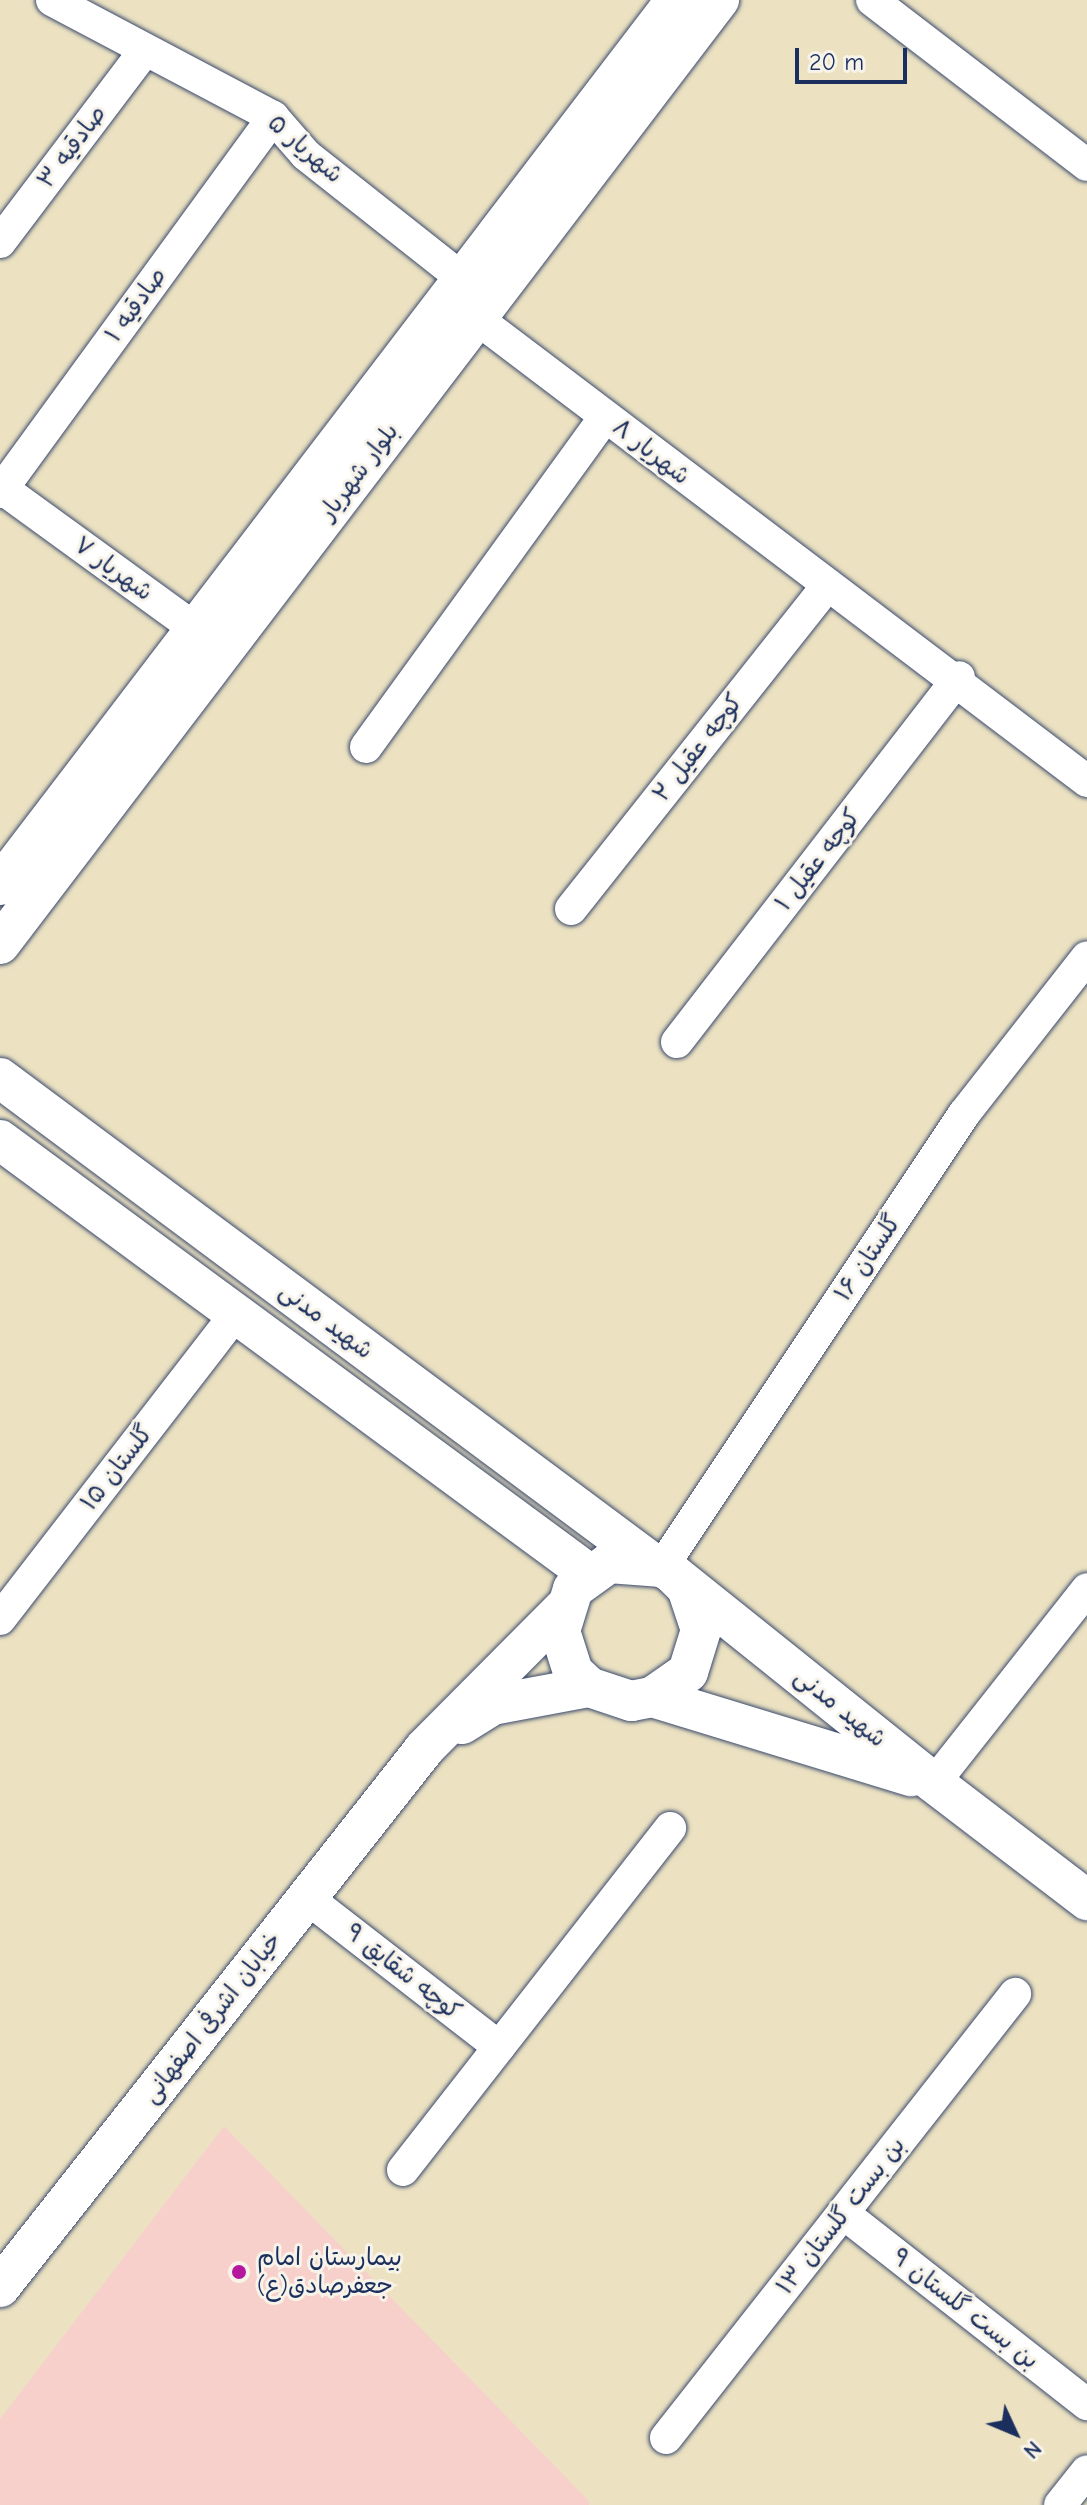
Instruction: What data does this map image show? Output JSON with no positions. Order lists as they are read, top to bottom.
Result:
{
  "streets": {
    "street": [
      "صادقیه ۳",
      "شهریار ۵",
      "صادقیه ۱",
      "شهریار ۸",
      "بلوار شهریار",
      "شهریار ۷",
      "کوچه عقیل ۲",
      "کوچه عقیل ۱",
      "گلستان ۱۶",
      "شهید مدنی",
      "گلستان ۱۵",
      "کوچه شقایق ۹",
      "خیابان اشرفی اصفهانی",
      "بن بست گلستان ۱۳",
      "بن بست گلستان ۹"
    ]
  },
  "crossings": [
    ["صادقیه ۳", "شهریار ۵"],
    ["شهریار ۵", "صادقیه ۱"],
    ["شهریار ۵", "بلوار شهریار"],
    ["صادقیه ۱", "شهریار ۷"],
    ["شهریار ۸", "بلوار شهریار"],
    ["شهریار ۸", "کوچه عقیل ۲"],
    ["شهریار ۸", "کوچه عقیل ۱"],
    ["بلوار شهریار", "شهریار ۷"],
    ["گلستان ۱۶", "شهید مدنی"],
    ["گلستان ۱۶", "خیابان اشرفی اصفهانی"],
    ["شهید مدنی", "گلستان ۱۵"],
    ["شهید مدنی", "خیابان اشرفی اصفهانی"],
    ["کوچه شقایق ۹", "خیابان اشرفی اصفهانی"],
    ["بن بست گلستان ۱۳", "بن بست گلستان ۹"]
  ],
  "places": ["بیمارستان امام جعفرصادق(ع)"],
  "scale_bar": "20 m",
  "north": "bottom right"
}
